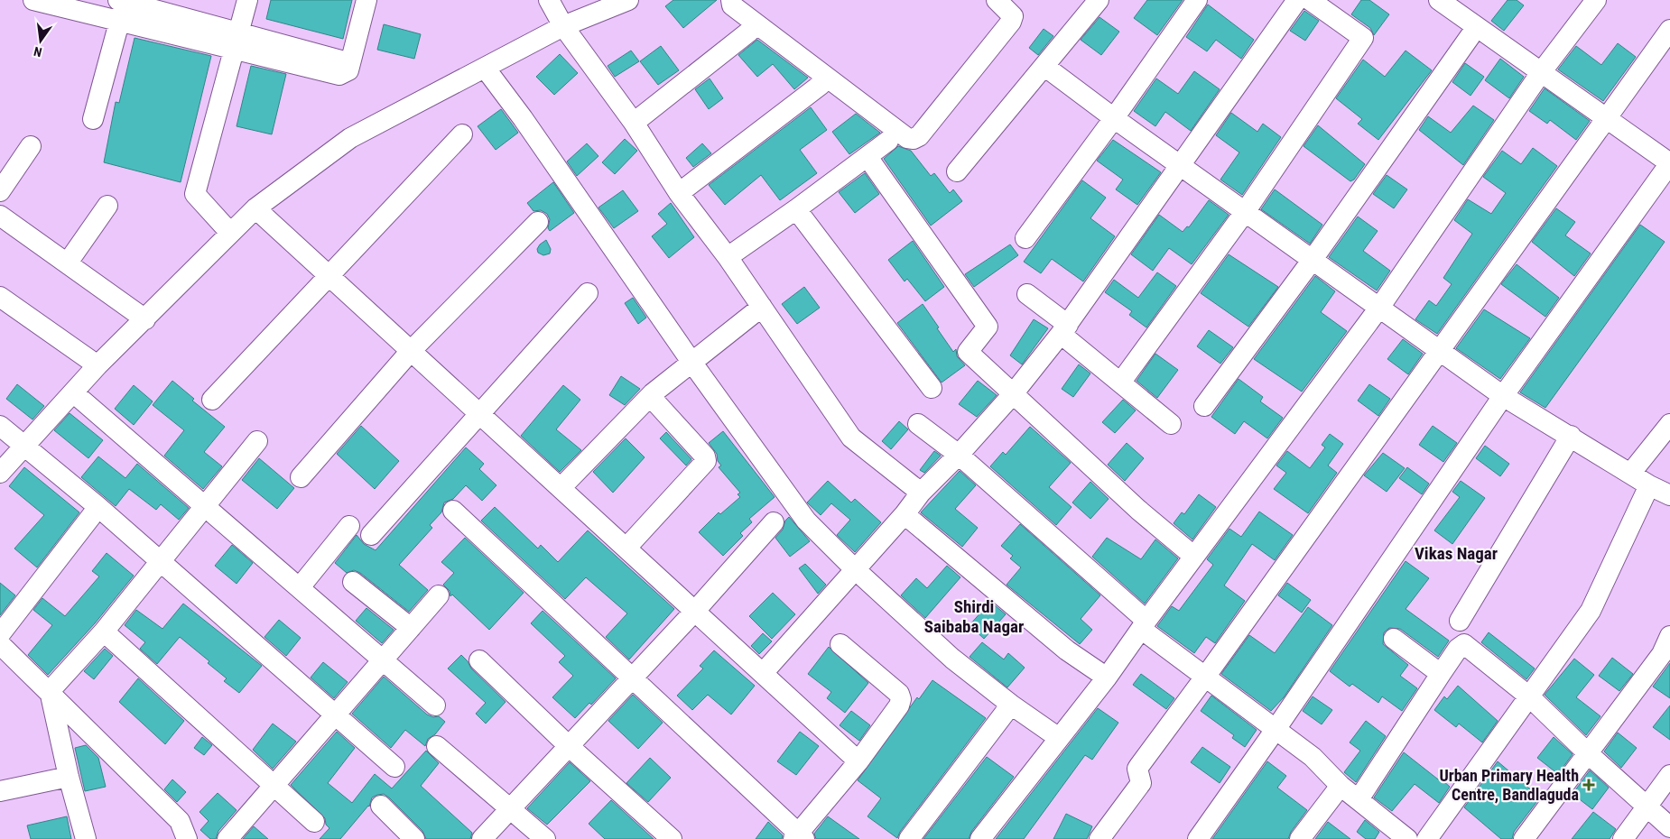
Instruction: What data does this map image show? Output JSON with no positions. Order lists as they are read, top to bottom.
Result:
{
  "districts": ["Vikas Nagar", "Shirdi Saibaba Nagar"],
  "places": {
    "health": ["Urban Primary Health Centre, Bandlaguda"]
  },
  "north": "bottom"
}
